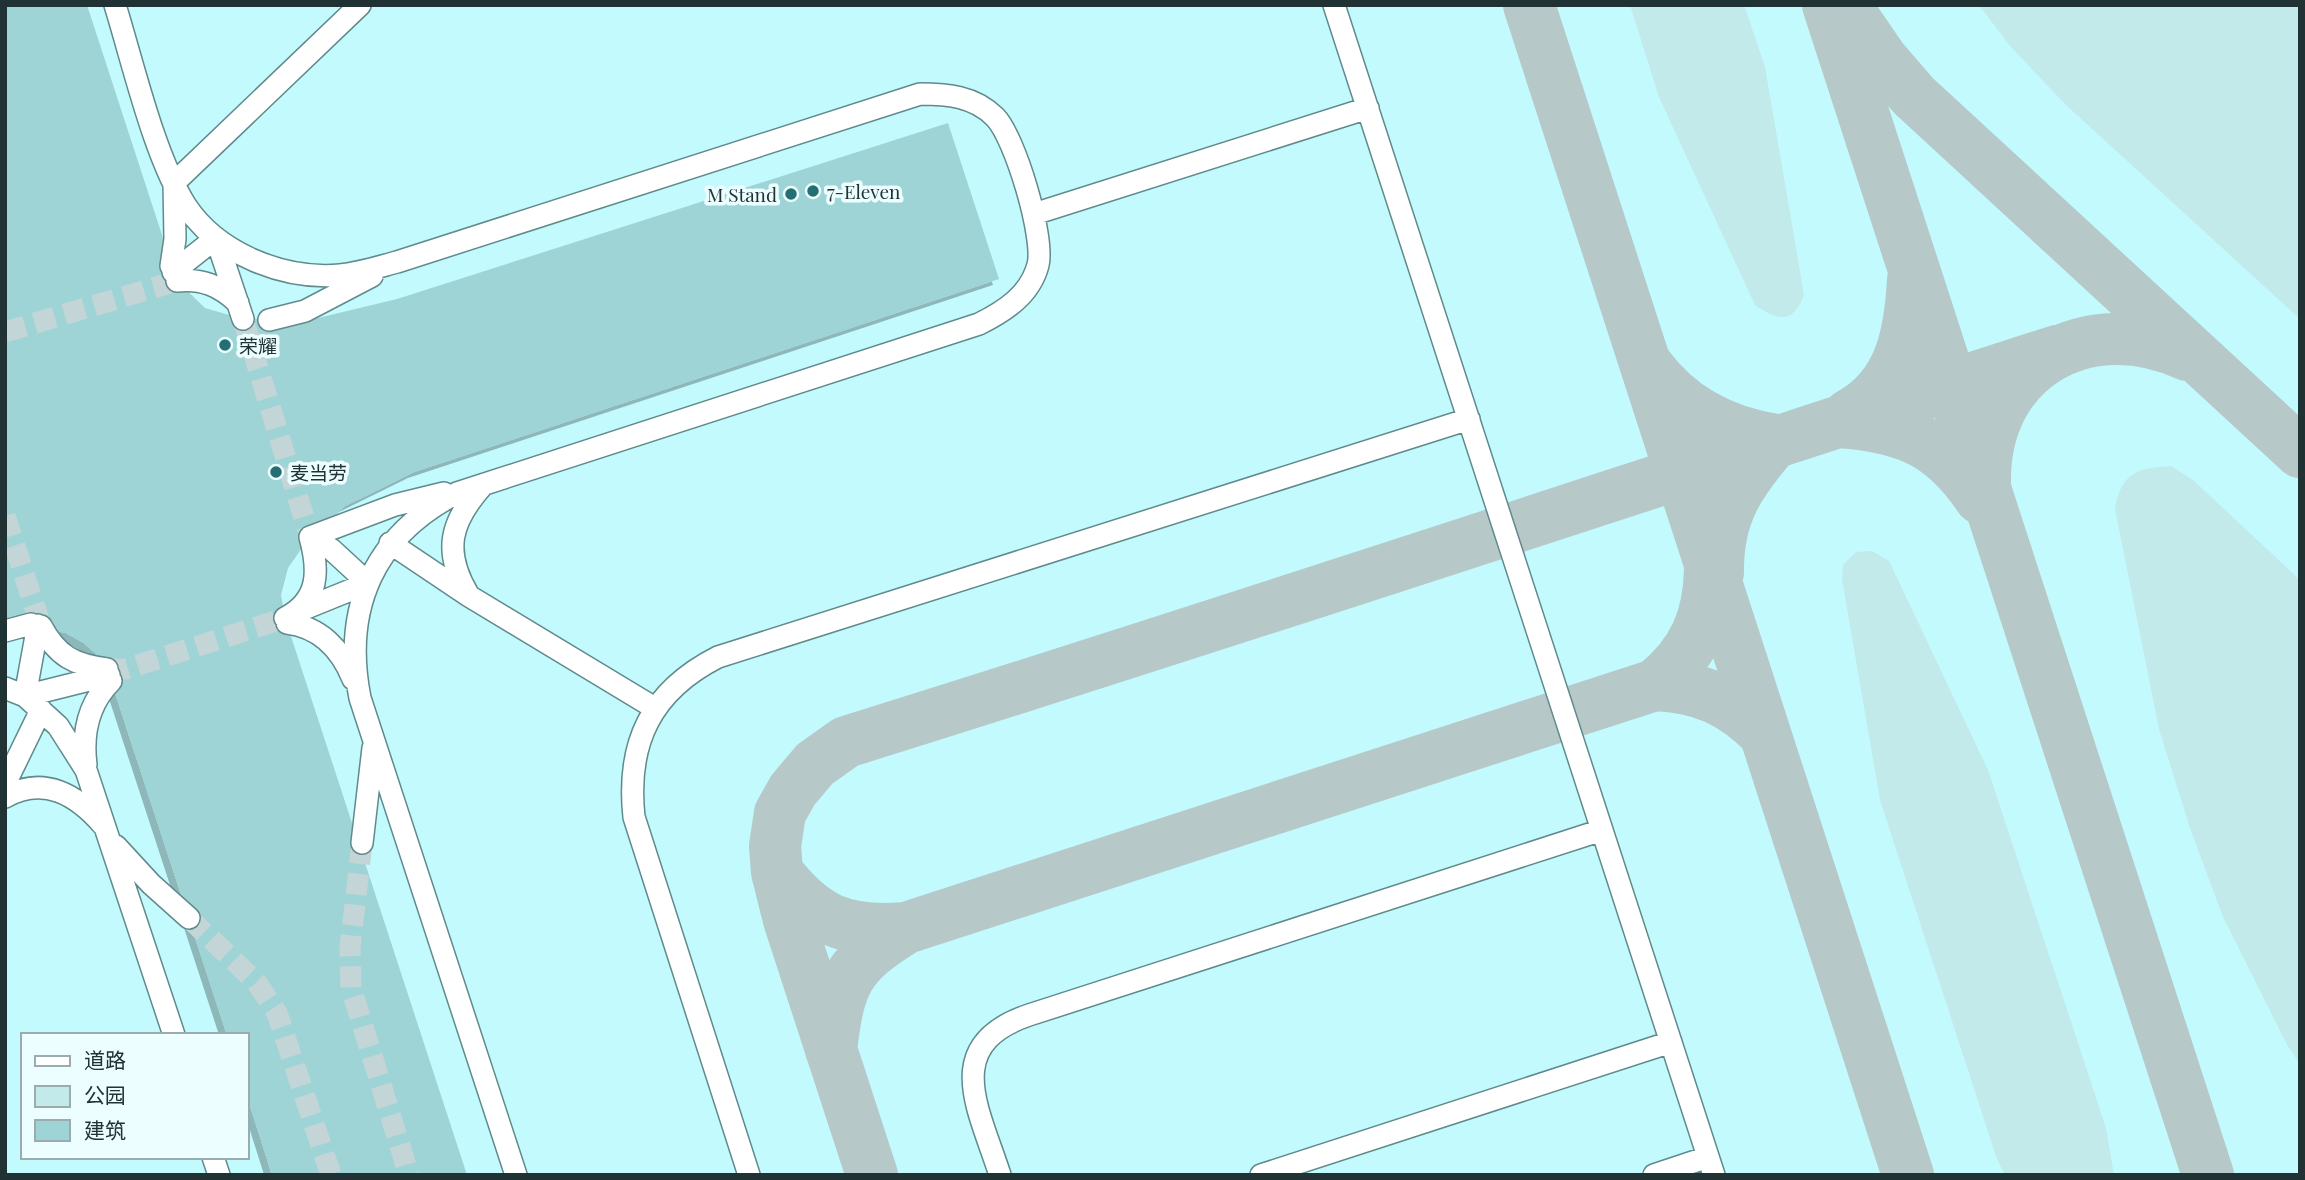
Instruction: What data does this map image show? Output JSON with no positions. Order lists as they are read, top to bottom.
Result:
{
  "places": [
    "7-Eleven",
    "M Stand",
    "荣耀",
    "麦当劳"
  ],
  "legend": ["道路", "公园", "建筑"]
}
